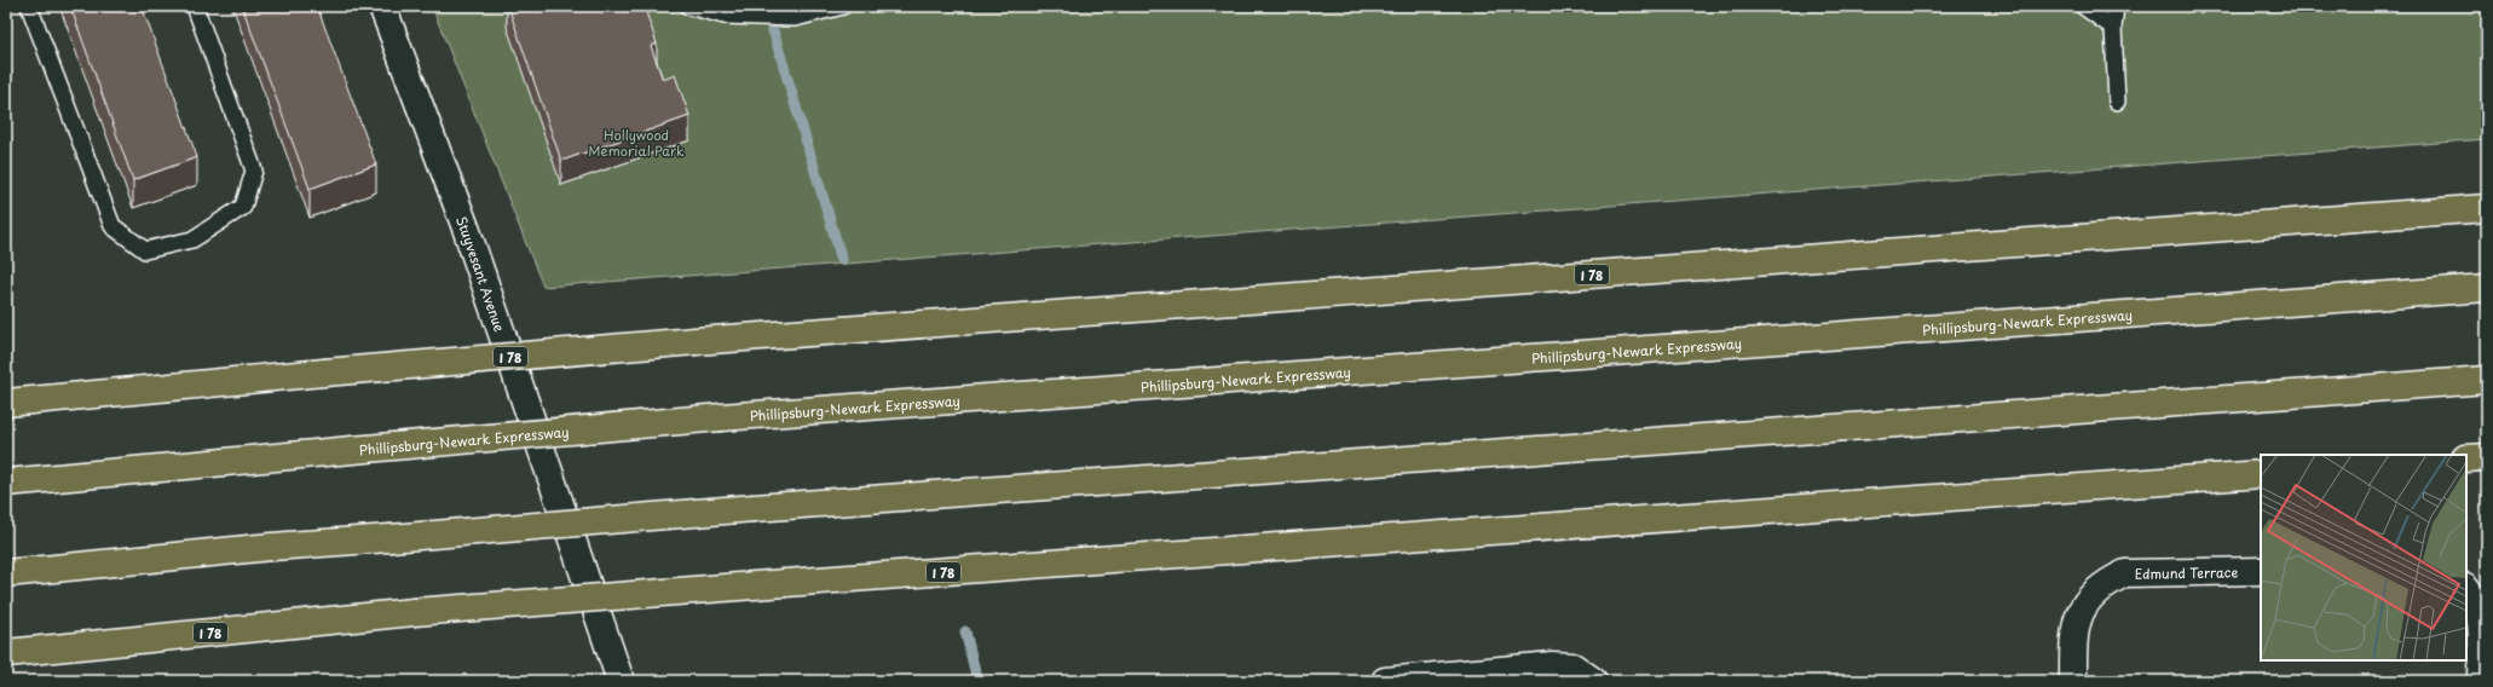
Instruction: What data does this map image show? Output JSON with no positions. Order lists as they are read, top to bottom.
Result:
{
  "streets": {
    "highway": ["I 78", "Phillipsburg-Newark Expressway"],
    "main road": ["Stuyvesant Avenue", "Edmund Terrace"]
  },
  "parks": ["Hollywood Memorial Park"]
}
